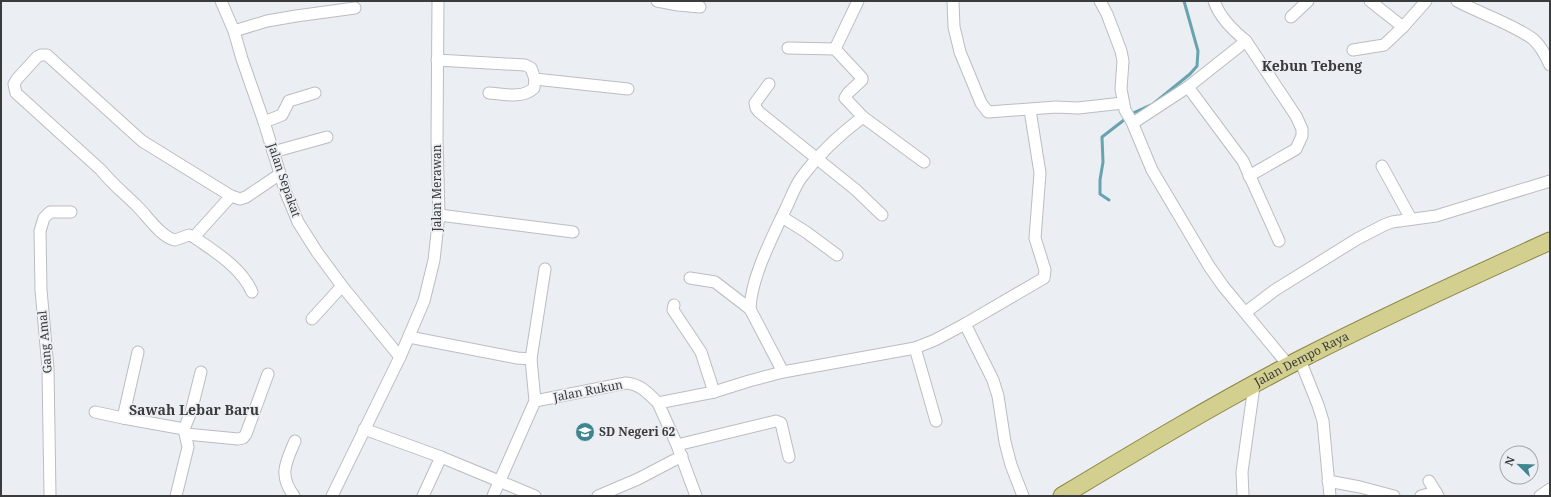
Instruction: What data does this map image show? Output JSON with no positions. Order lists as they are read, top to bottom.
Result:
{
  "streets": {
    "main road": ["Jalan Dempo Raya"],
    "street": [
      "Jalan Sepakat",
      "Jalan Merawan",
      "Gang Amal",
      "Jalan Rukun"
    ]
  },
  "crossings": [
    ["Jalan Sepakat", "Jalan Merawan"]
  ],
  "districts": ["Kebun Tebeng", "Sawah Lebar Baru"],
  "places": {
    "school or university": ["SD Negeri 62"]
  },
  "north": "top left"
}
